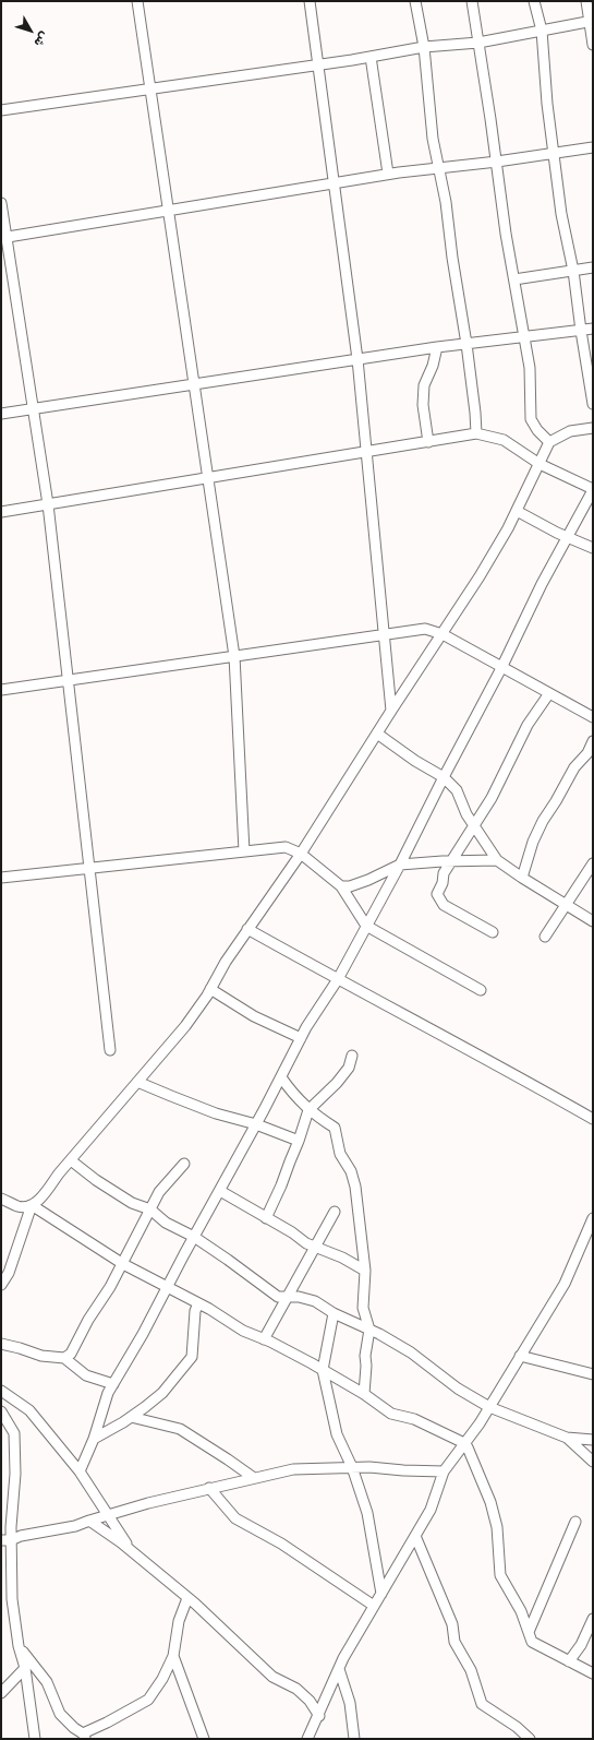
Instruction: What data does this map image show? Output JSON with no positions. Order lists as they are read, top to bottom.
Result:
{
  "north": "bottom right"
}
